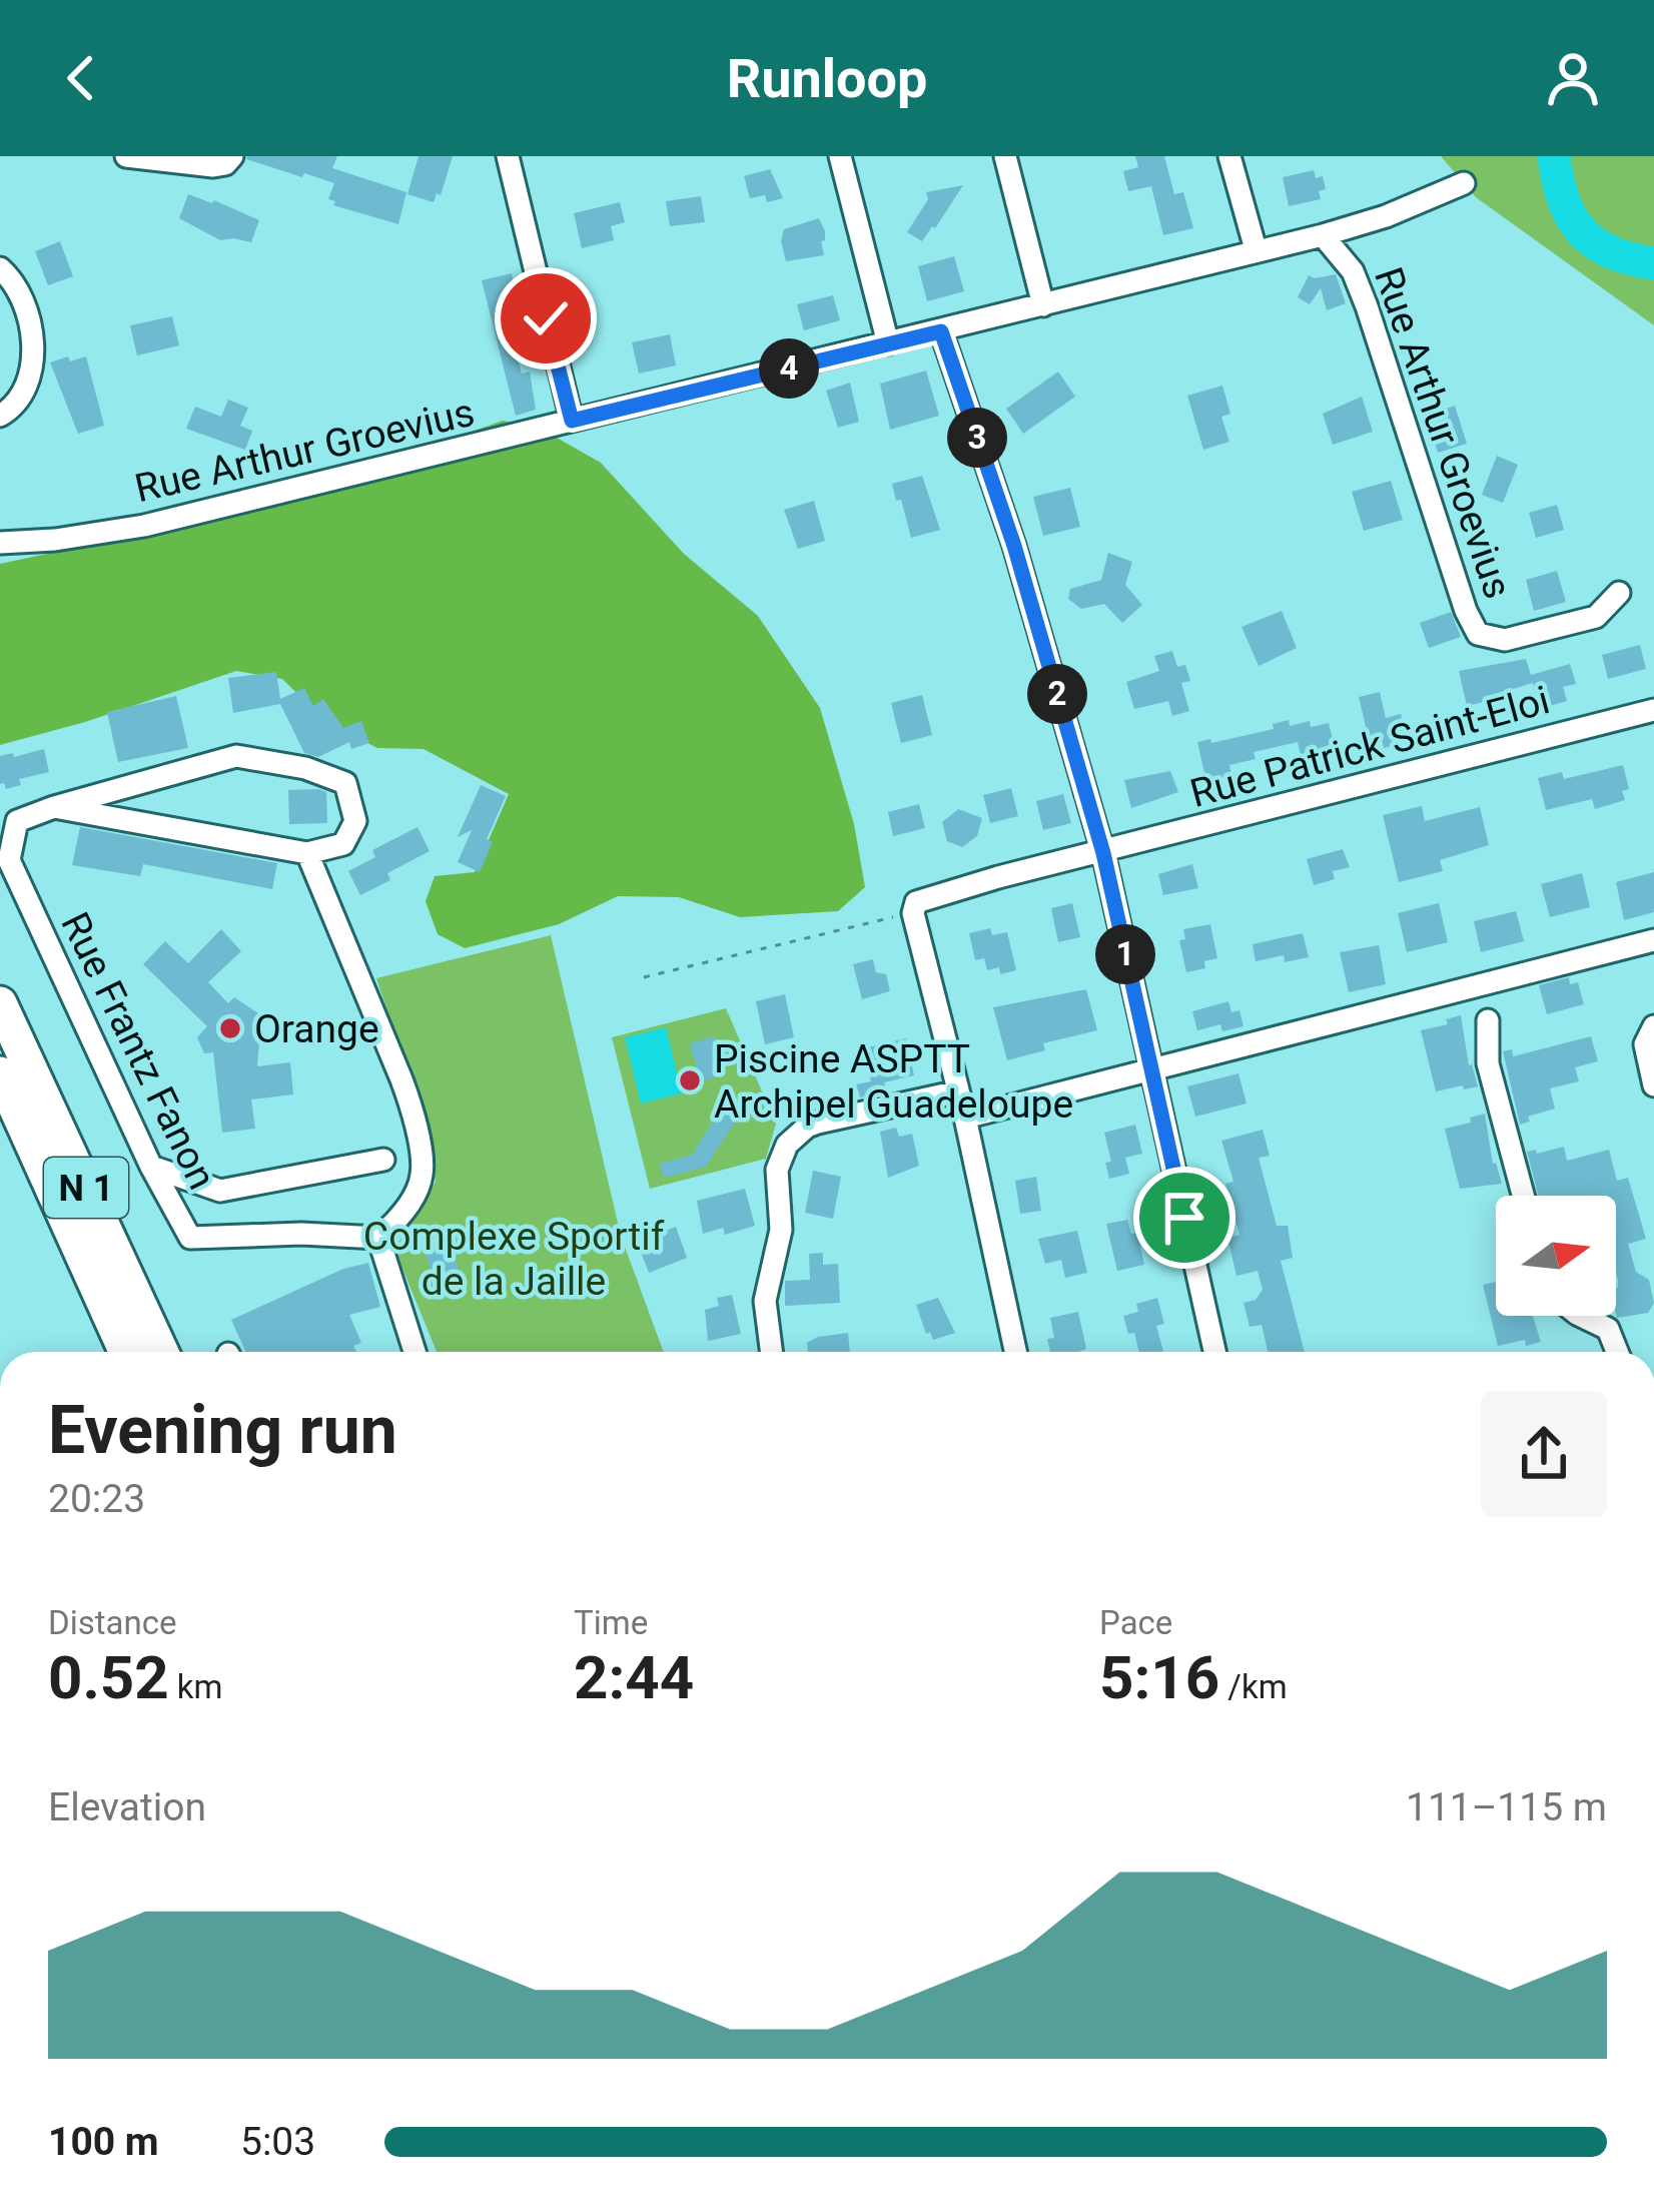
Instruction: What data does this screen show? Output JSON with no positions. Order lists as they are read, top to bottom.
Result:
{
  "streets": {
    "highway": ["N 1"],
    "street": ["Rue Arthur Groevius", "Rue Patrick Saint-Eloi", "Rue Frantz Fanon"]
  },
  "parks": ["Complexe Sportif de la Jaille"],
  "places": ["Orange", "Piscine ASPTT Archipel Guadeloupe"],
  "north": "right",
  "page": {
    "header": "Runloop",
    "pins": [
      "4",
      "3",
      "2",
      "1"
    ],
    "heading": ["Evening run", "20:23"],
    "stats": [
      ["Distance", "0.52 km"],
      ["Time", "2:44"],
      ["Pace", "5:16 /km"]
    ],
    "chart": ["Elevation", "111–115 m"],
    "list": [
      {
        "name": "100 m",
        "note": "5:03"
      }
    ]
  }
}
